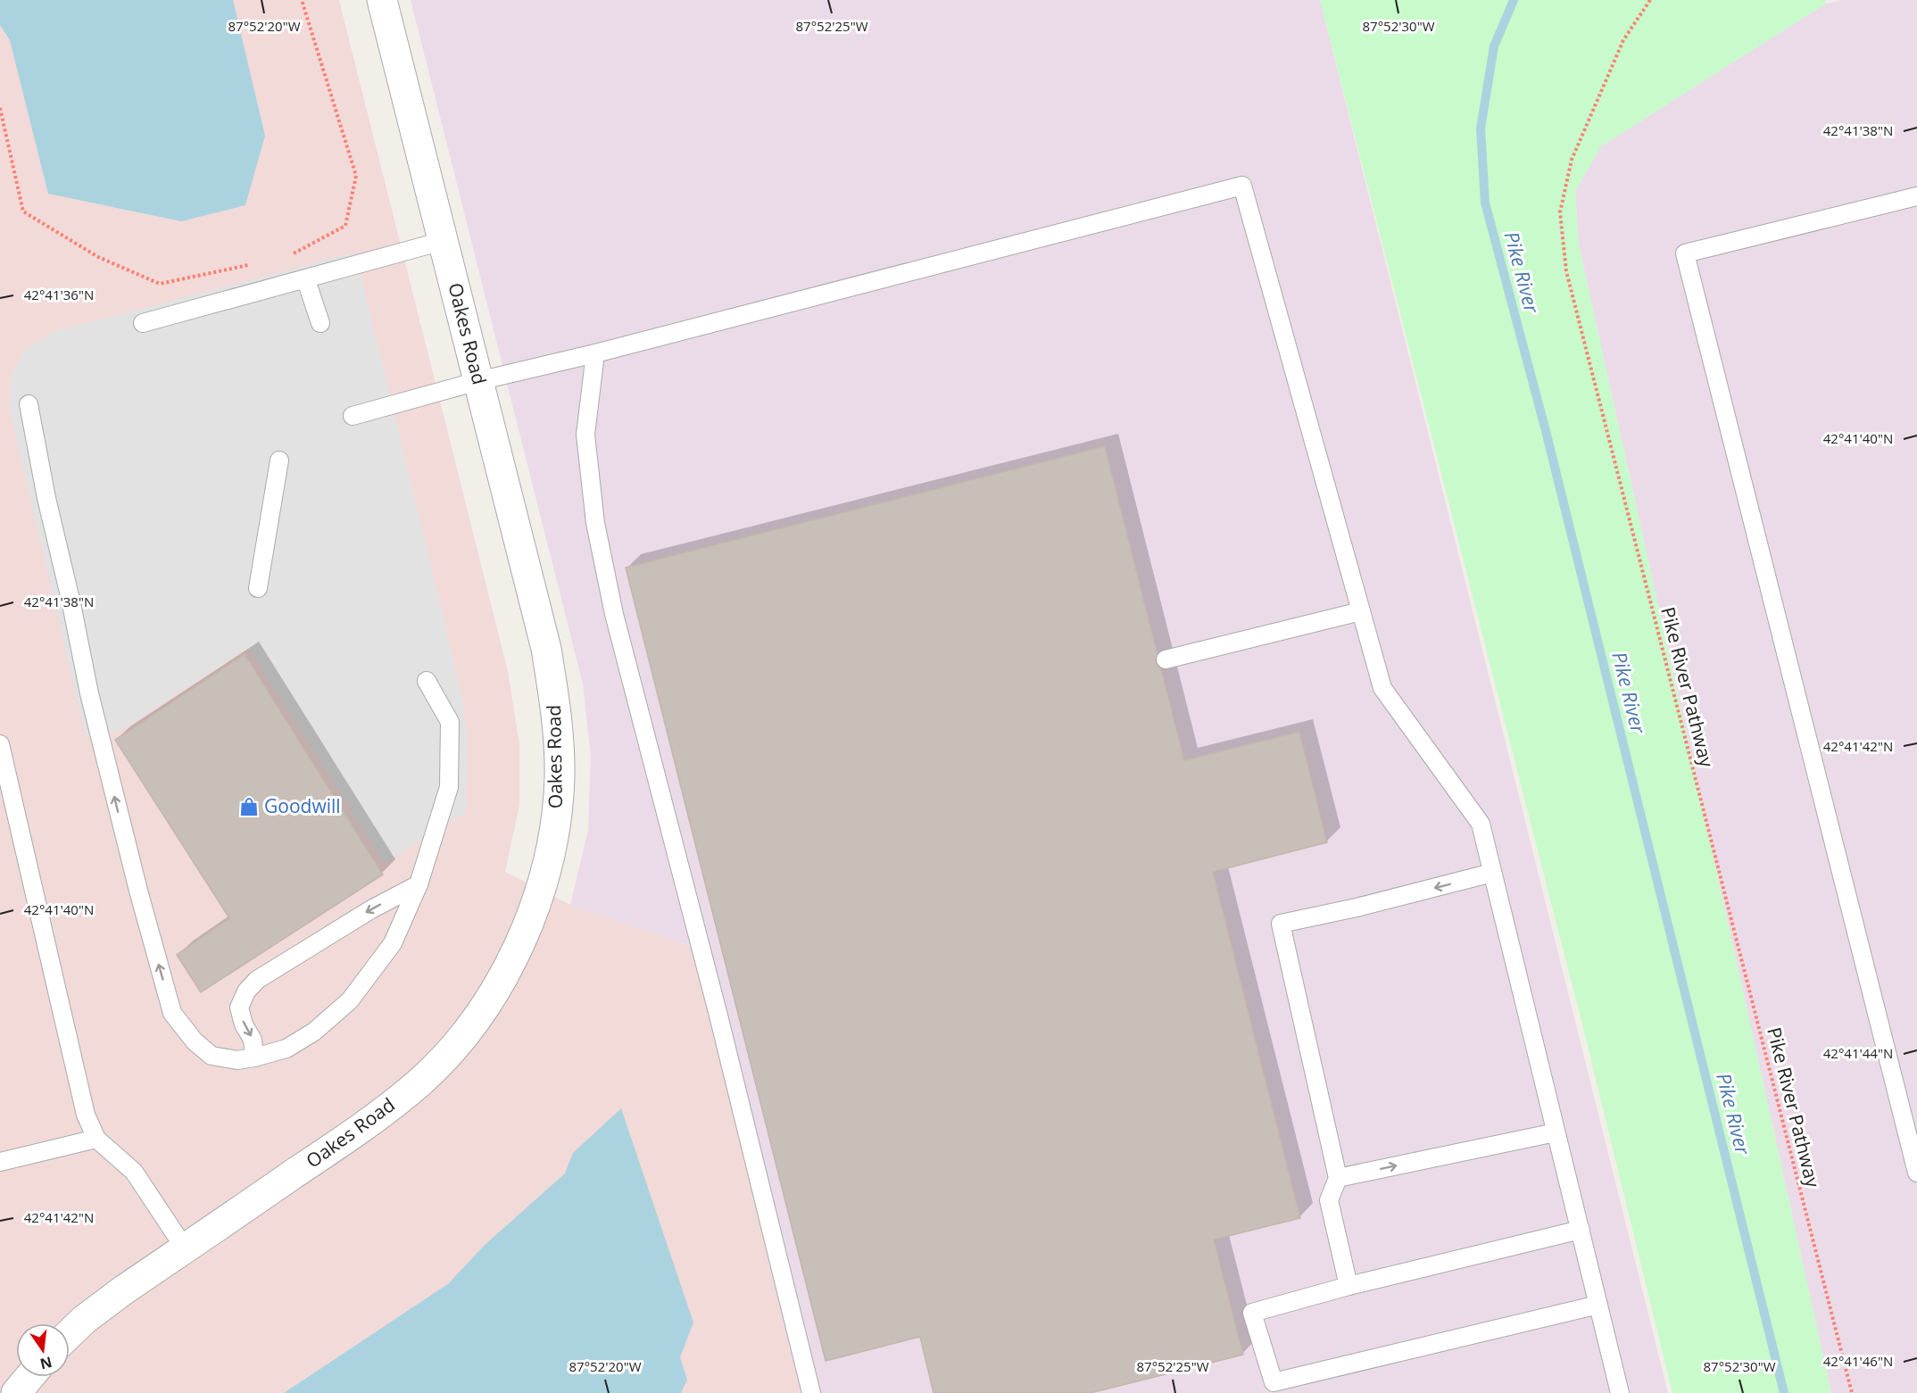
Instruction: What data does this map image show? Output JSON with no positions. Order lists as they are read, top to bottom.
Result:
{
  "streets": {
    "street": ["Oakes Road"],
    "path": ["Pike River Pathway"]
  },
  "water": ["Pike River"],
  "places": {
    "shop": ["Goodwill"]
  },
  "north": "bottom",
  "coordinates": [
    "87°52'20\"W",
    "87°52'25\"W",
    "87°52'30\"W",
    "42°41'38\"N",
    "42°41'36\"N",
    "42°41'40\"N",
    "42°41'42\"N",
    "42°41'44\"N",
    "42°41'46\"N"
  ]
}
